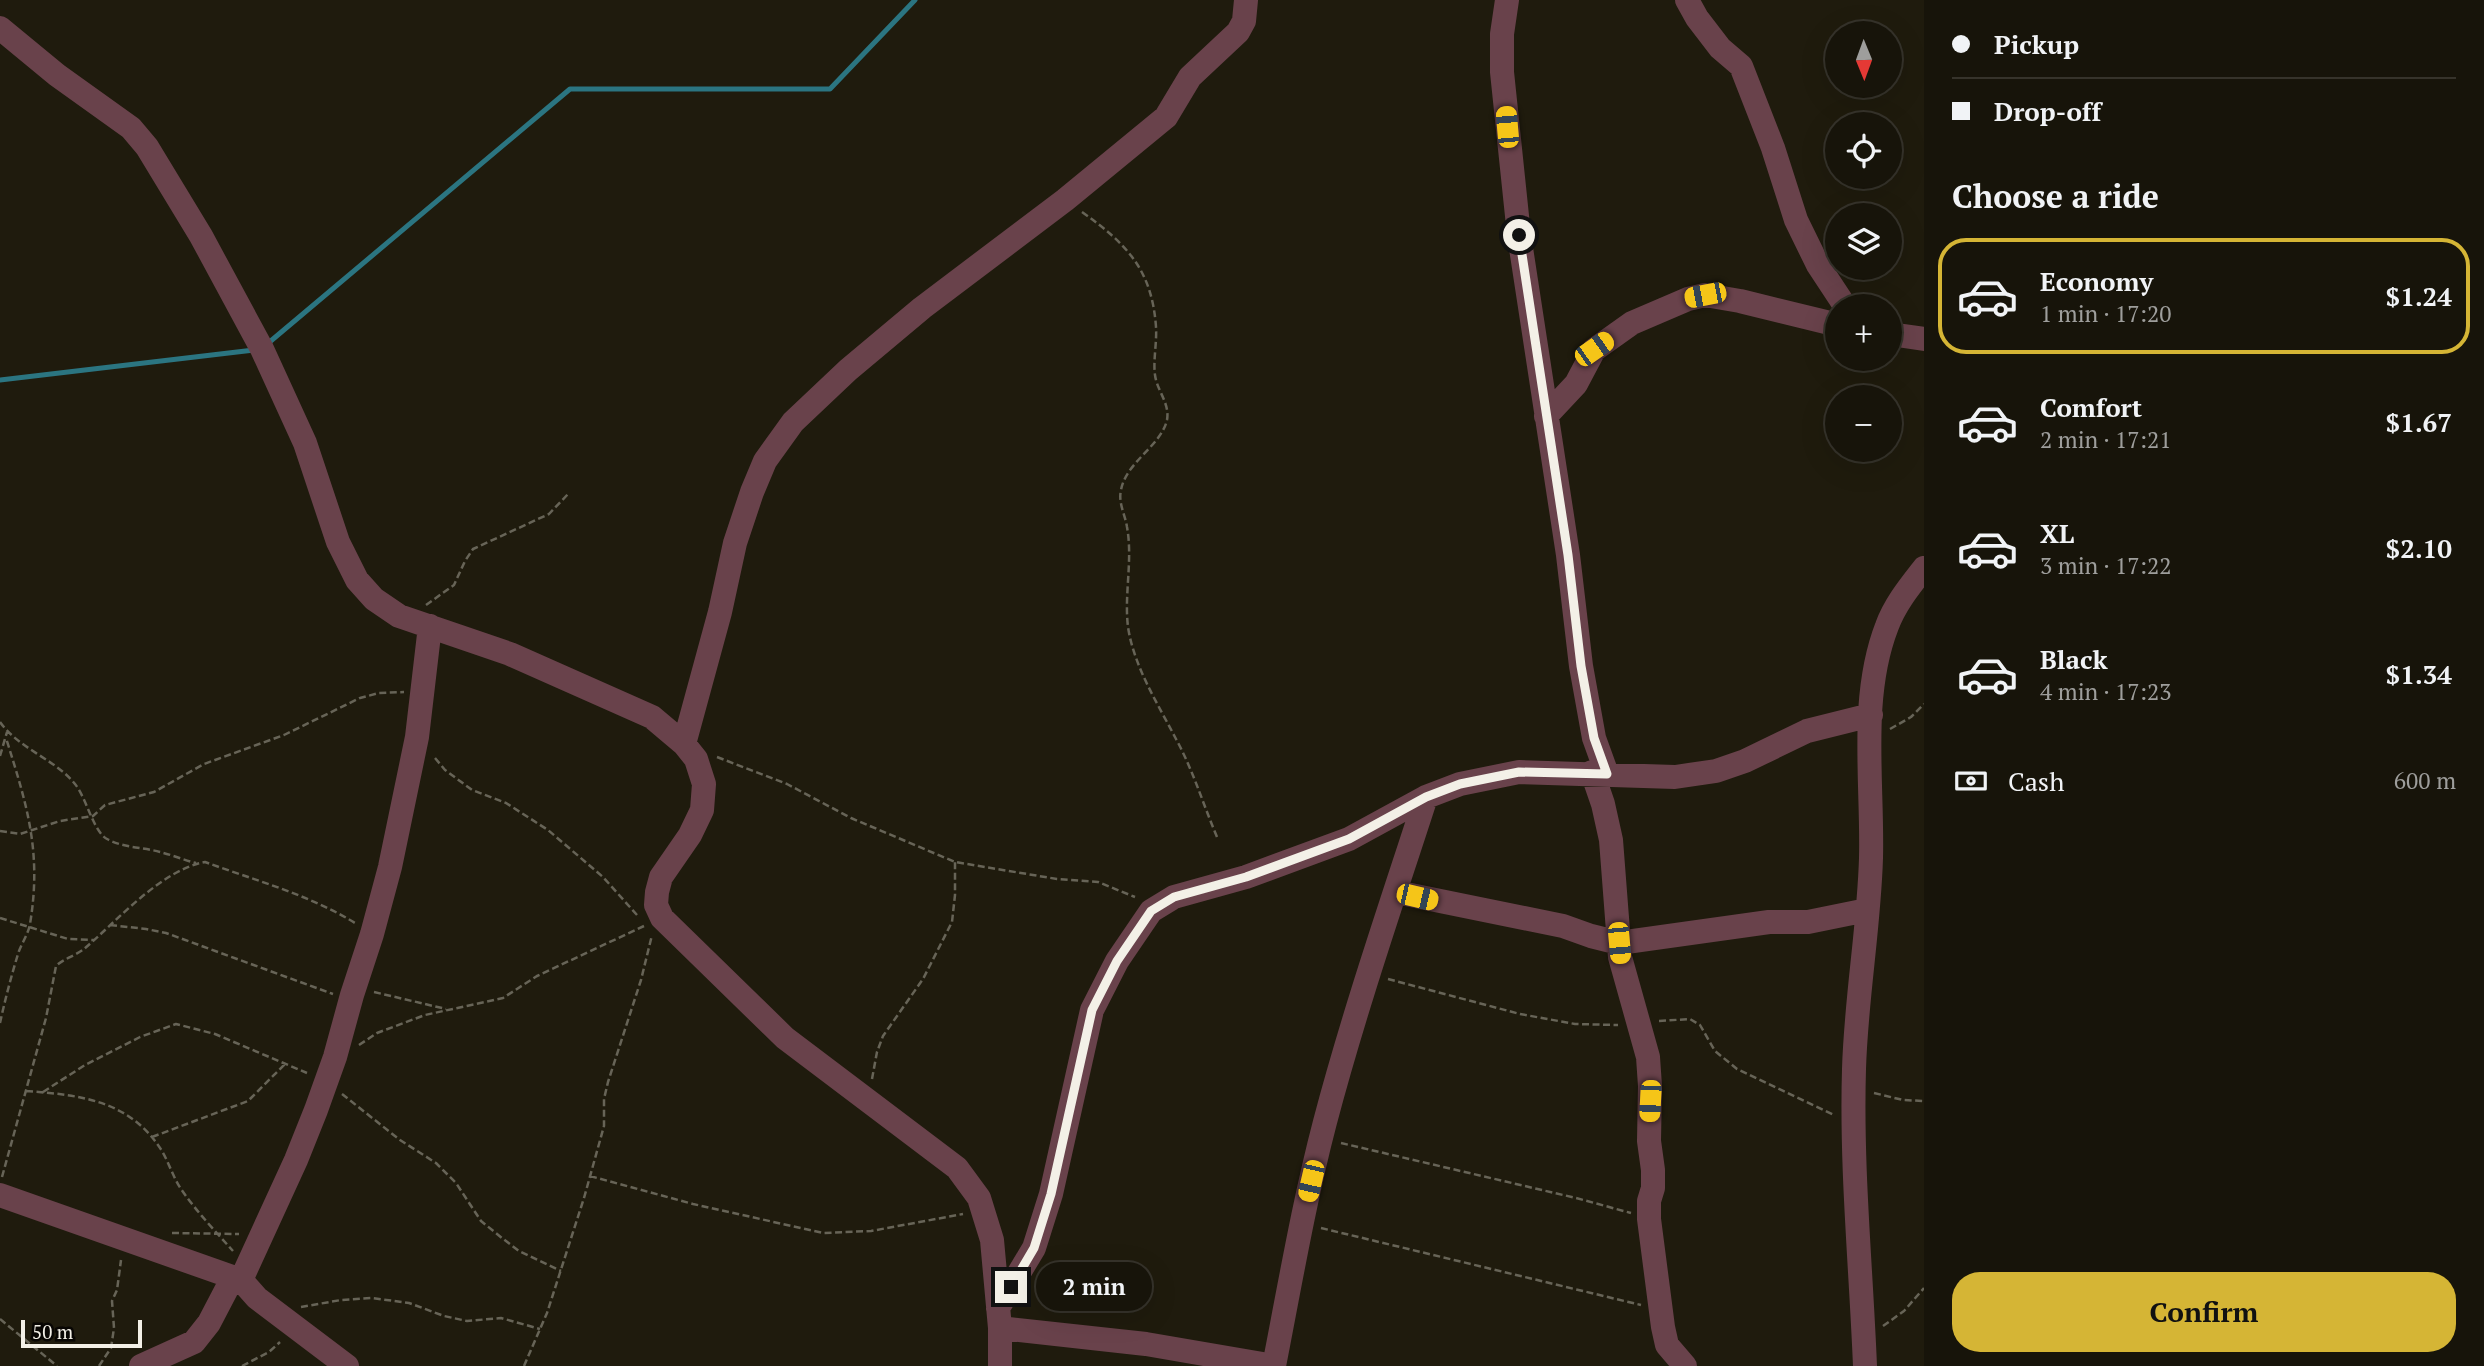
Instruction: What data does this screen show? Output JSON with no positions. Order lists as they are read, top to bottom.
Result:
{
  "scale_bar": "50 m",
  "north": "bottom",
  "page": {
    "banner": ["Pickup", "Drop-off"],
    "map_buttons": ["+", "−"],
    "heading": "Choose a ride",
    "list": [
      {
        "name": "Economy",
        "note": "1 min · 17:20",
        "value": "$1.24"
      },
      {
        "name": "Comfort",
        "note": "2 min · 17:21",
        "value": "$1.67"
      },
      {
        "name": "XL",
        "note": "3 min · 17:22",
        "value": "$2.10"
      },
      {
        "name": "Black",
        "note": "4 min · 17:23",
        "value": "$1.34"
      }
    ],
    "pay": ["Cash", "600 m"],
    "buttons": "Confirm",
    "bubble": "2 min",
    "scale": "50 m"
  }
}
